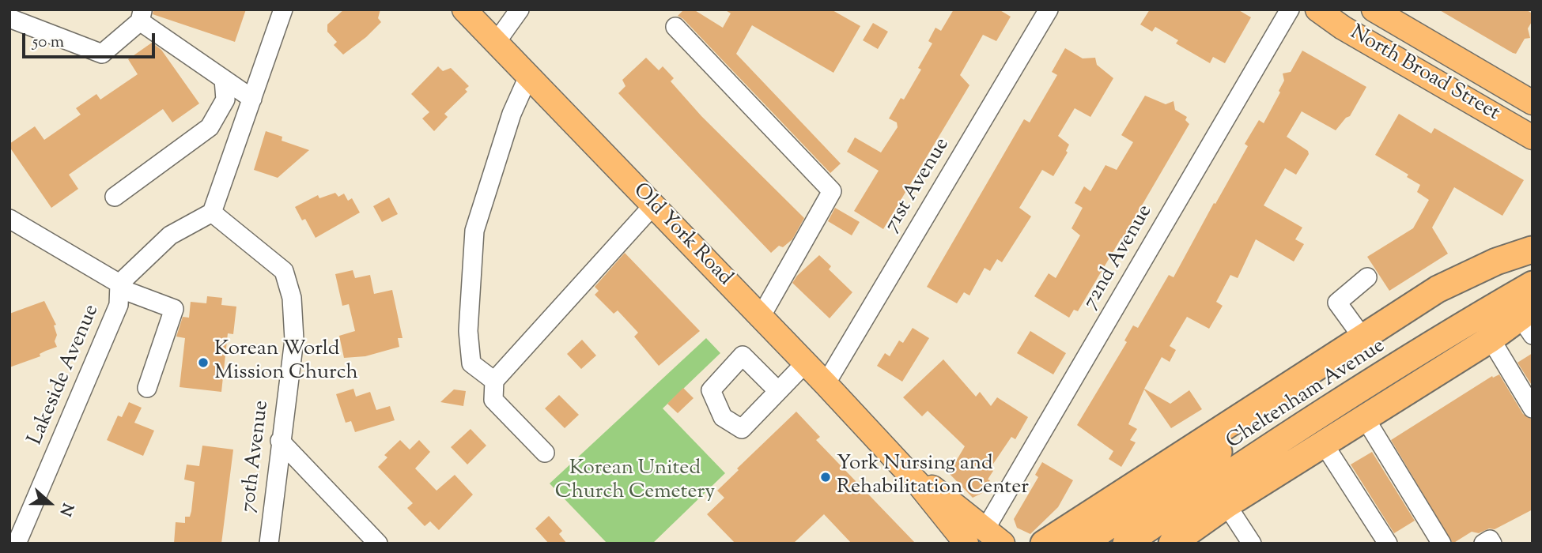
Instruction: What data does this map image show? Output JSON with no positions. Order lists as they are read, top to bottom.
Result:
{
  "streets": {
    "highway": ["Cheltenham Avenue"],
    "main road": ["North Broad Street", "Old York Road"],
    "street": [
      "71st Avenue",
      "72nd Avenue",
      "Lakeside Avenue",
      "70th Avenue"
    ]
  },
  "crossings": [
    ["71st Avenue", "Old York Road"],
    ["Old York Road", "72nd Avenue"],
    ["Lakeside Avenue", "70th Avenue"]
  ],
  "parks": ["Korean United Church Cemetery"],
  "places": ["Korean World Mission Church", "York Nursing and Rehabilitation Center"],
  "scale_bar": "50 m",
  "north": "right"
}
